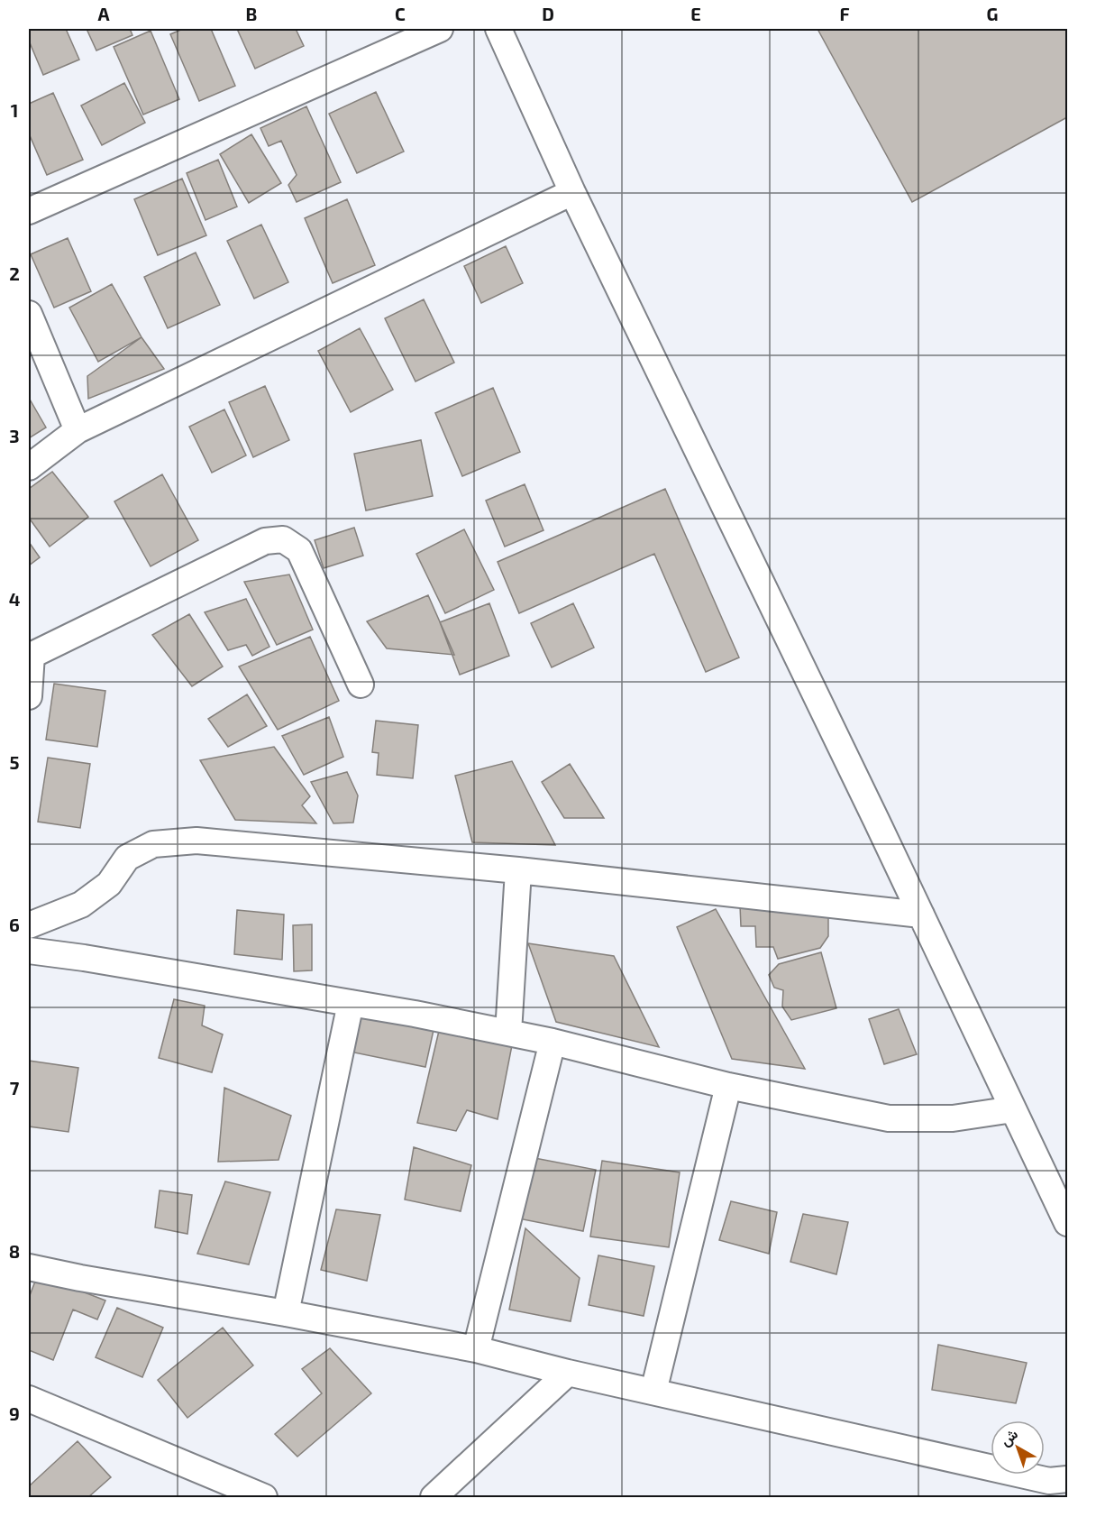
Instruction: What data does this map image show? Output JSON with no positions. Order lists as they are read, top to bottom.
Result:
{
  "north": "top left",
  "grid": {
    "columns": [
      "A",
      "B",
      "C",
      "D",
      "E",
      "F",
      "G"
    ],
    "rows": [
      "1",
      "2",
      "3",
      "4",
      "5",
      "6",
      "7",
      "8",
      "9"
    ]
  }
}
